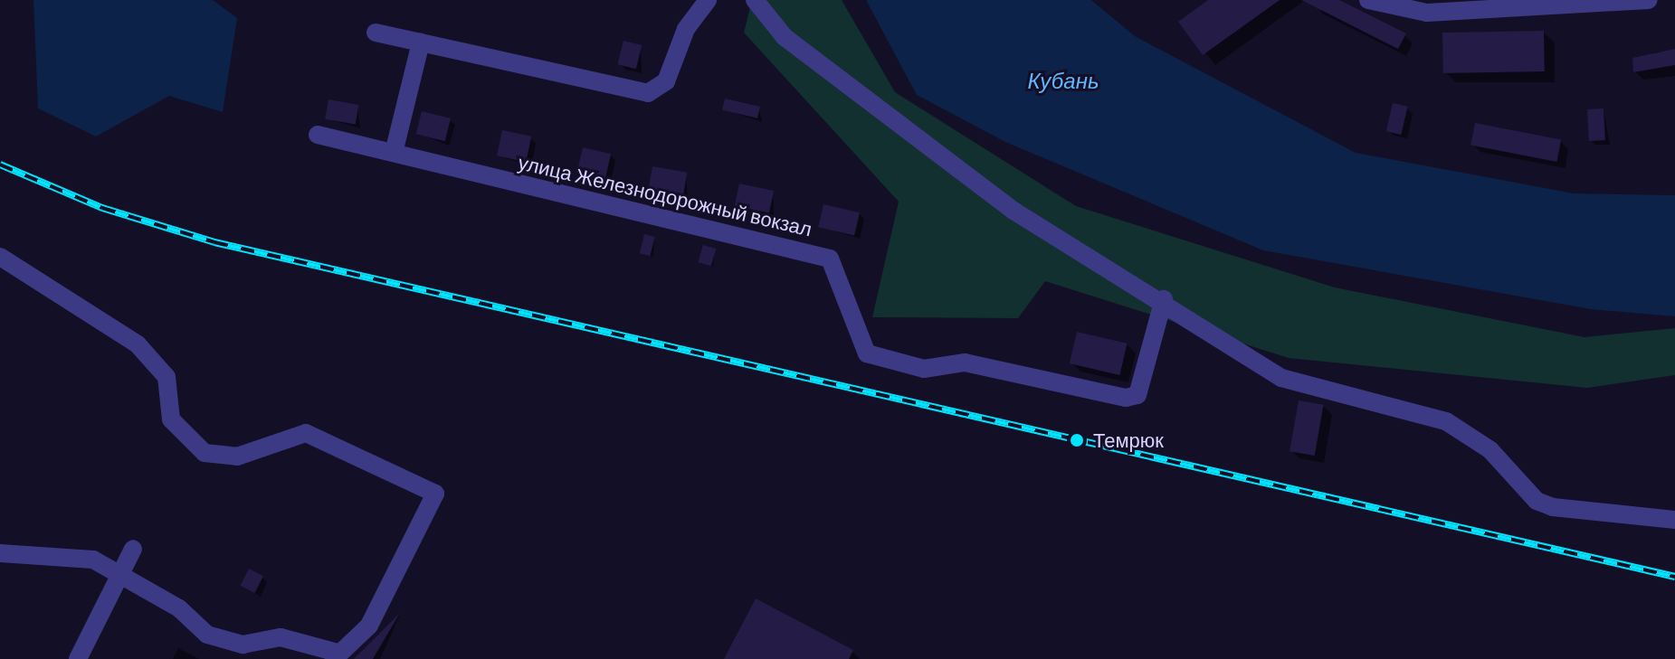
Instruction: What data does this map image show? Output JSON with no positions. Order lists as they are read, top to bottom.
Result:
{
  "streets": {
    "street": ["улица Железнодорожный вокзал"]
  },
  "water": ["Кубань"],
  "places": ["Темрюк"]
}
